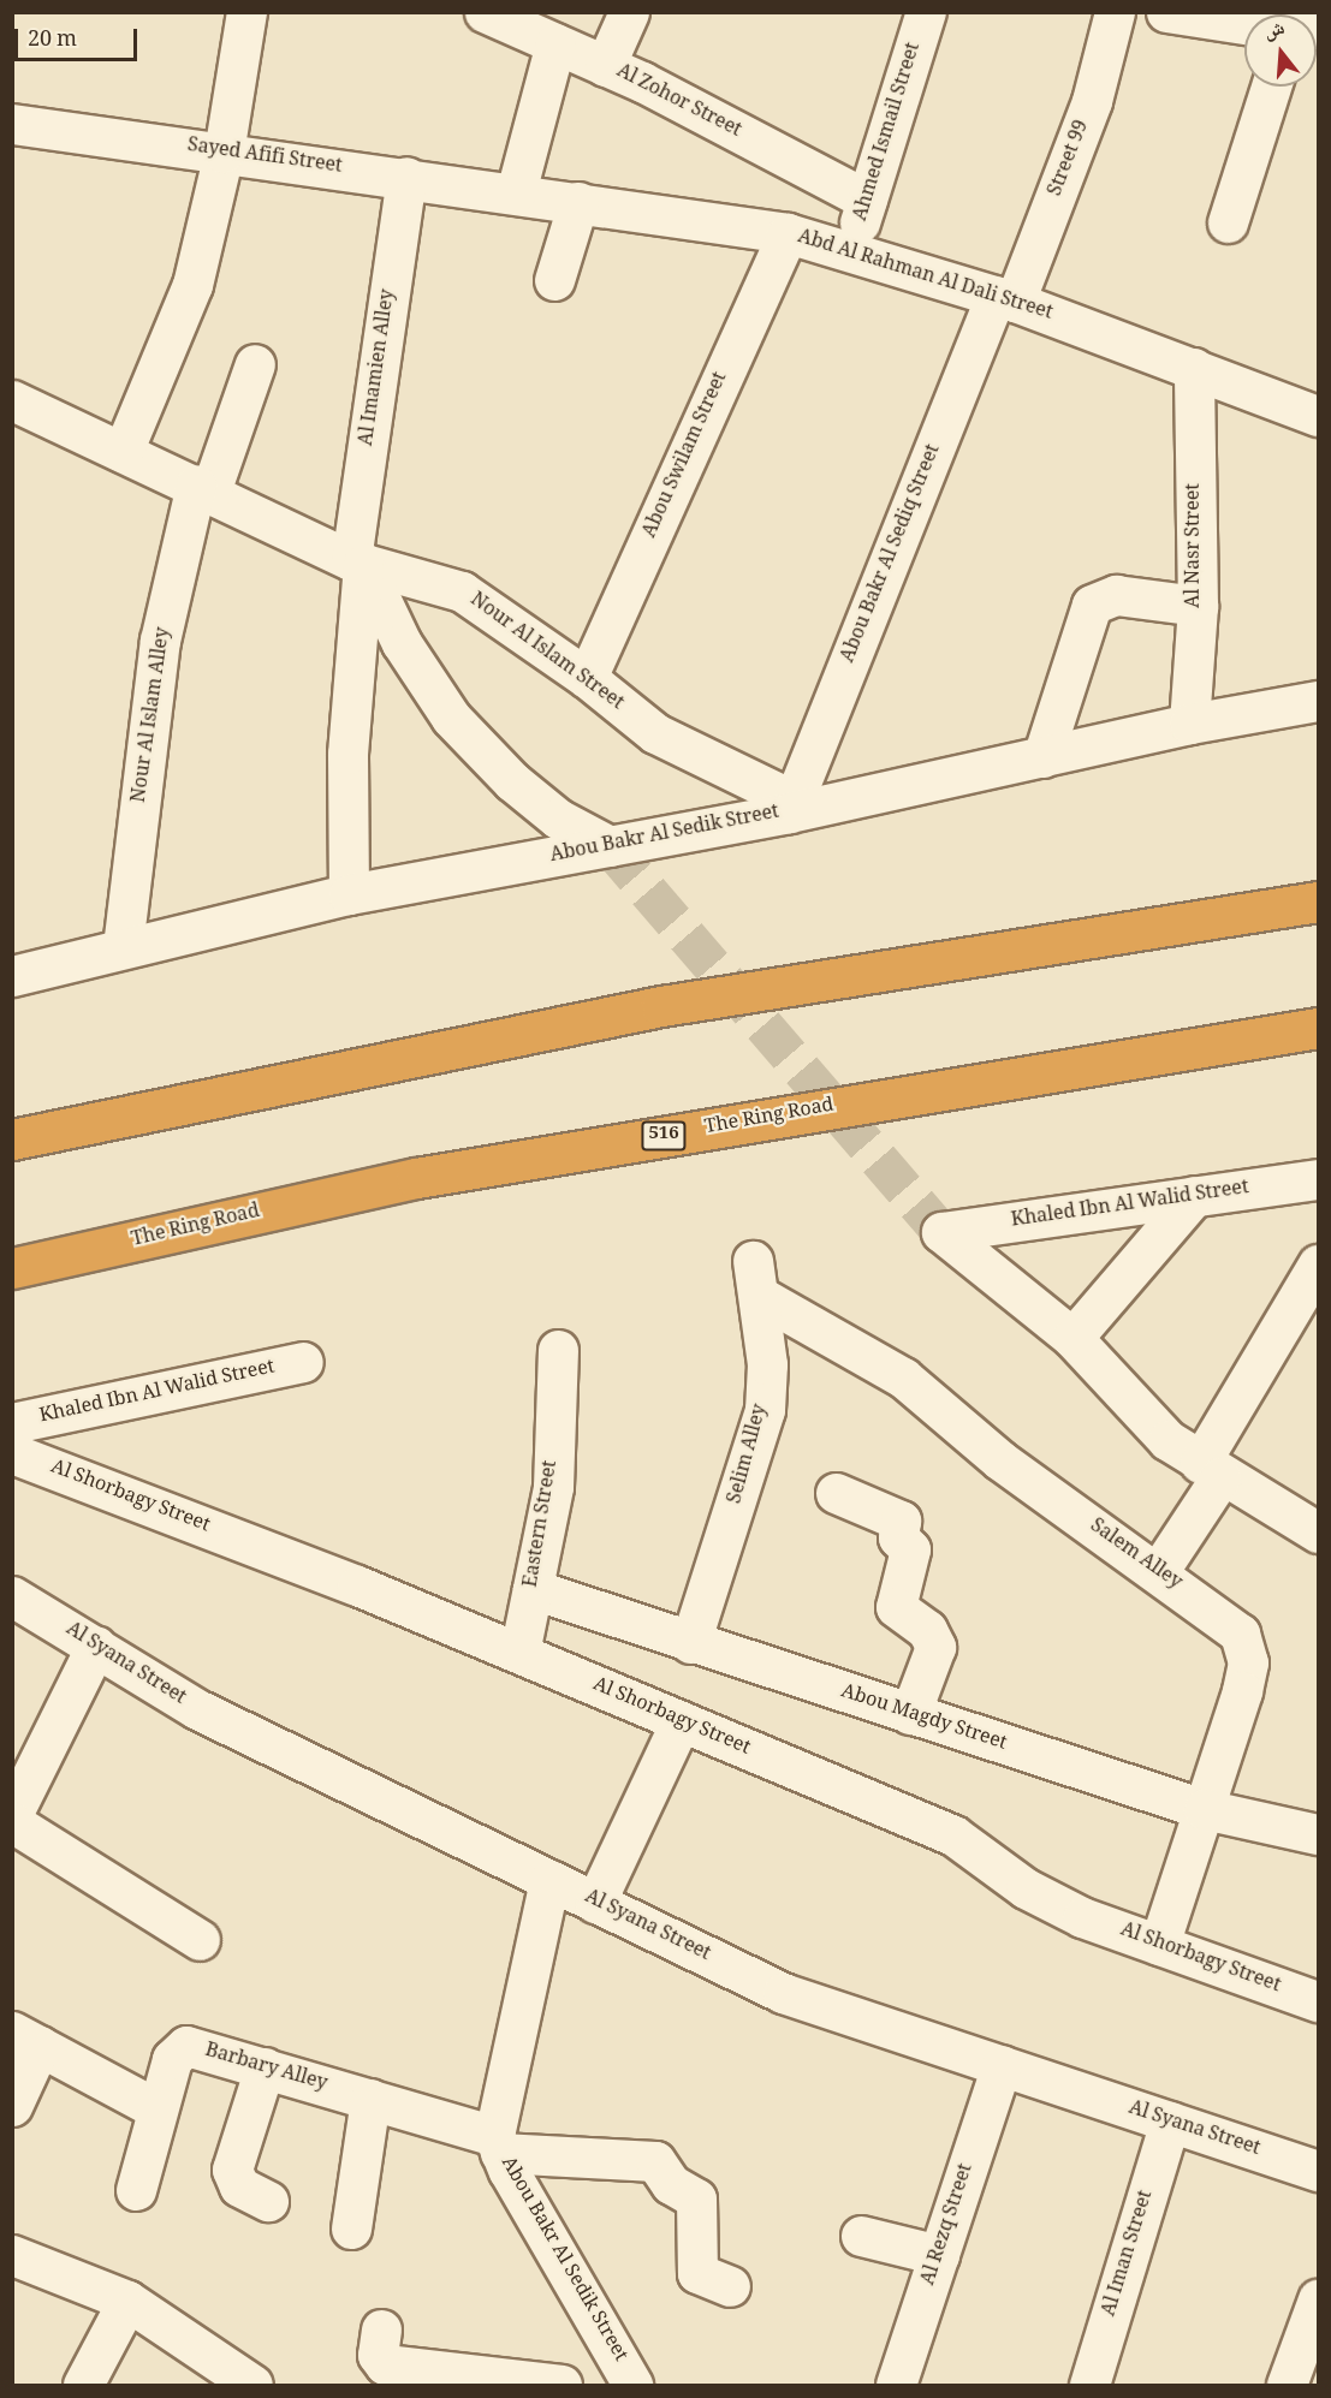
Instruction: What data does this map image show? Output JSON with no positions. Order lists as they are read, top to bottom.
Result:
{
  "streets": {
    "highway": ["The Ring Road", "516"],
    "street": [
      "Al Zohor Street",
      "Ahmed Ismail Street",
      "Sayed Afifi Street",
      "Street 99",
      "Abd Al Rahman Al Dali Street",
      "Al Imamien Alley",
      "Abou Swilam Street",
      "Al Nasr Street",
      "Abou Bakr Al Sediq Street",
      "Nour Al Islam Street",
      "Nour Al Islam Alley",
      "Abou Bakr Al Sedik Street",
      "Khaled Ibn Al Walid Street",
      "Selim Alley",
      "Al Shorbagy Street",
      "Eastern Street",
      "Salem Alley",
      "Al Syana Street",
      "Abou Magdy Street",
      "Barbary Alley",
      "Al Rezq Street",
      "Al Iman Street"
    ]
  },
  "crossings": [
    ["Al Zohor Street", "Ahmed Ismail Street"],
    ["Ahmed Ismail Street", "Abd Al Rahman Al Dali Street"],
    ["Sayed Afifi Street", "Abd Al Rahman Al Dali Street"],
    ["Sayed Afifi Street", "Al Imamien Alley"],
    ["Street 99", "Abd Al Rahman Al Dali Street"],
    ["Street 99", "Abou Bakr Al Sediq Street"],
    ["Abd Al Rahman Al Dali Street", "Abou Swilam Street"],
    ["Abd Al Rahman Al Dali Street", "Al Nasr Street"],
    ["Abd Al Rahman Al Dali Street", "Abou Bakr Al Sediq Street"],
    ["Al Imamien Alley", "Nour Al Islam Street"],
    ["Al Imamien Alley", "Abou Bakr Al Sedik Street"],
    ["Abou Swilam Street", "Nour Al Islam Street"],
    ["Al Nasr Street", "Abou Bakr Al Sedik Street"],
    ["Abou Bakr Al Sediq Street", "Nour Al Islam Street"],
    ["Abou Bakr Al Sediq Street", "Abou Bakr Al Sedik Street"],
    ["Nour Al Islam Street", "Nour Al Islam Alley"],
    ["Nour Al Islam Street", "Abou Bakr Al Sedik Street"],
    ["Nour Al Islam Alley", "Abou Bakr Al Sedik Street"],
    ["Abou Bakr Al Sedik Street", "Al Syana Street"],
    ["Abou Bakr Al Sedik Street", "Barbary Alley"],
    ["Selim Alley", "Salem Alley"],
    ["Selim Alley", "Abou Magdy Street"],
    ["Al Shorbagy Street", "Eastern Street"],
    ["Al Shorbagy Street", "Salem Alley"],
    ["Eastern Street", "Abou Magdy Street"],
    ["Salem Alley", "Abou Magdy Street"],
    ["Al Syana Street", "Al Rezq Street"],
    ["Al Syana Street", "Al Iman Street"]
  ],
  "scale_bar": "20 m",
  "north": "top"
}
